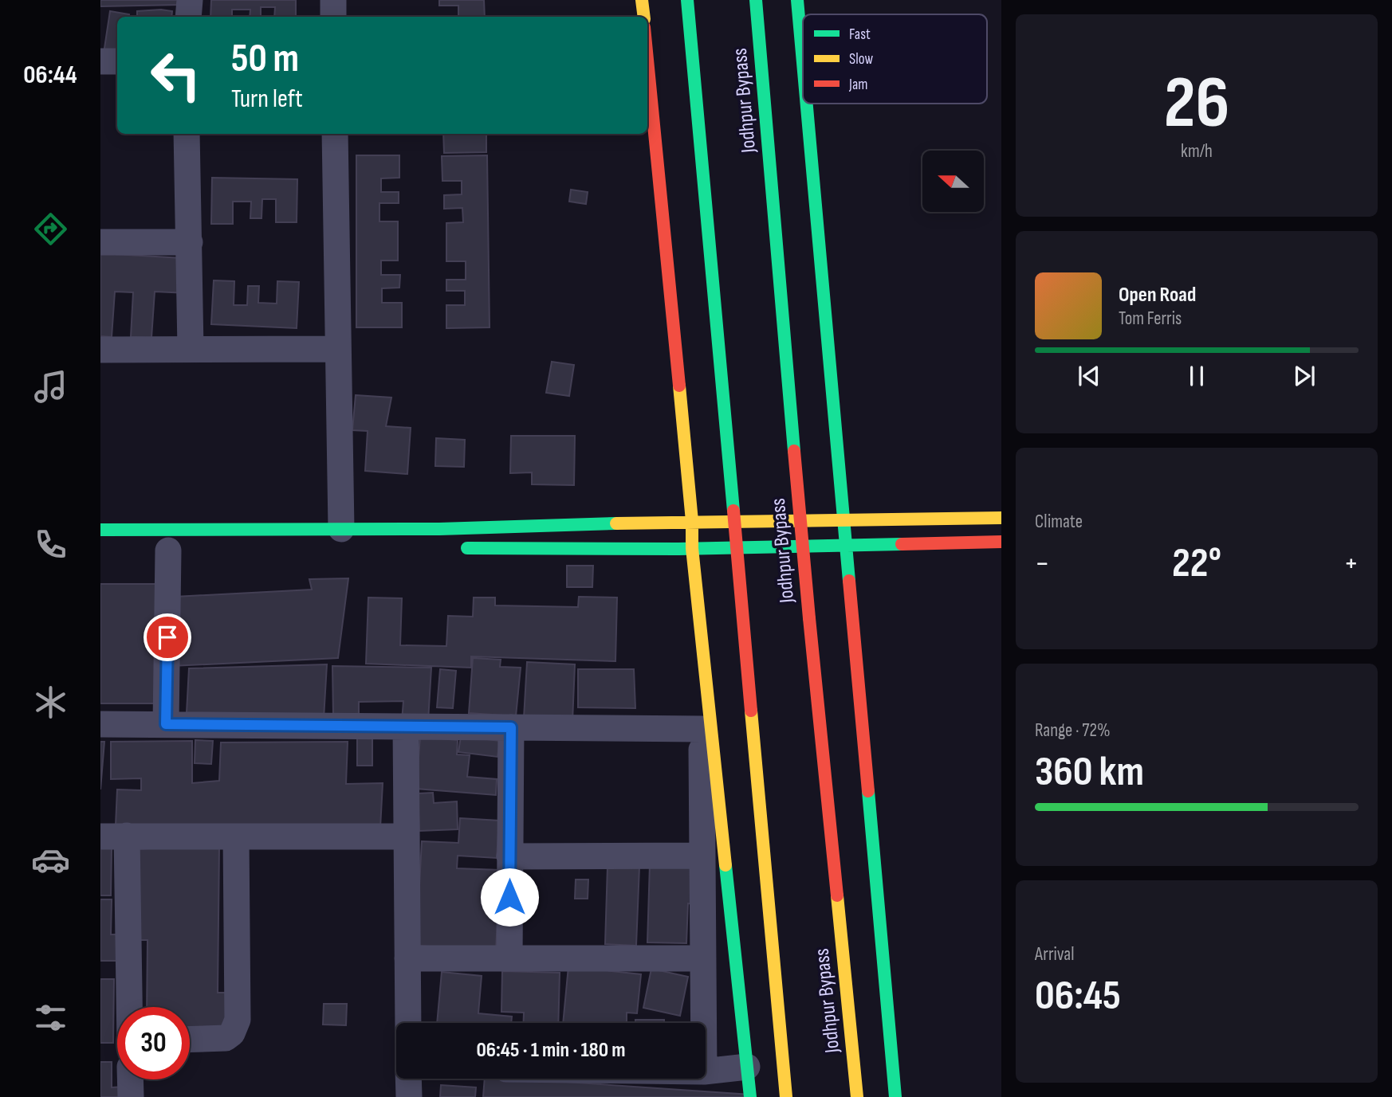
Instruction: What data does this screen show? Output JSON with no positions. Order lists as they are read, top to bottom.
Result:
{
  "streets": {
    "main road": ["Jodhpur Bypass"]
  },
  "legend": ["Fast", "Slow", "Jam"],
  "north": "left",
  "page": {
    "tabs": "06:44",
    "tile": [
      ["26", "km/h"],
      "Climate",
      ["Range · 72%", "360 km"],
      ["Arrival", "06:45"]
    ],
    "turn": ["50 m", "Turn left"],
    "song": ["Open Road", "Tom Ferris"],
    "heat": ["−", "22°", "+"],
    "limit": "30",
    "trip": "06:45 · 1 min · 180 m"
  }
}
